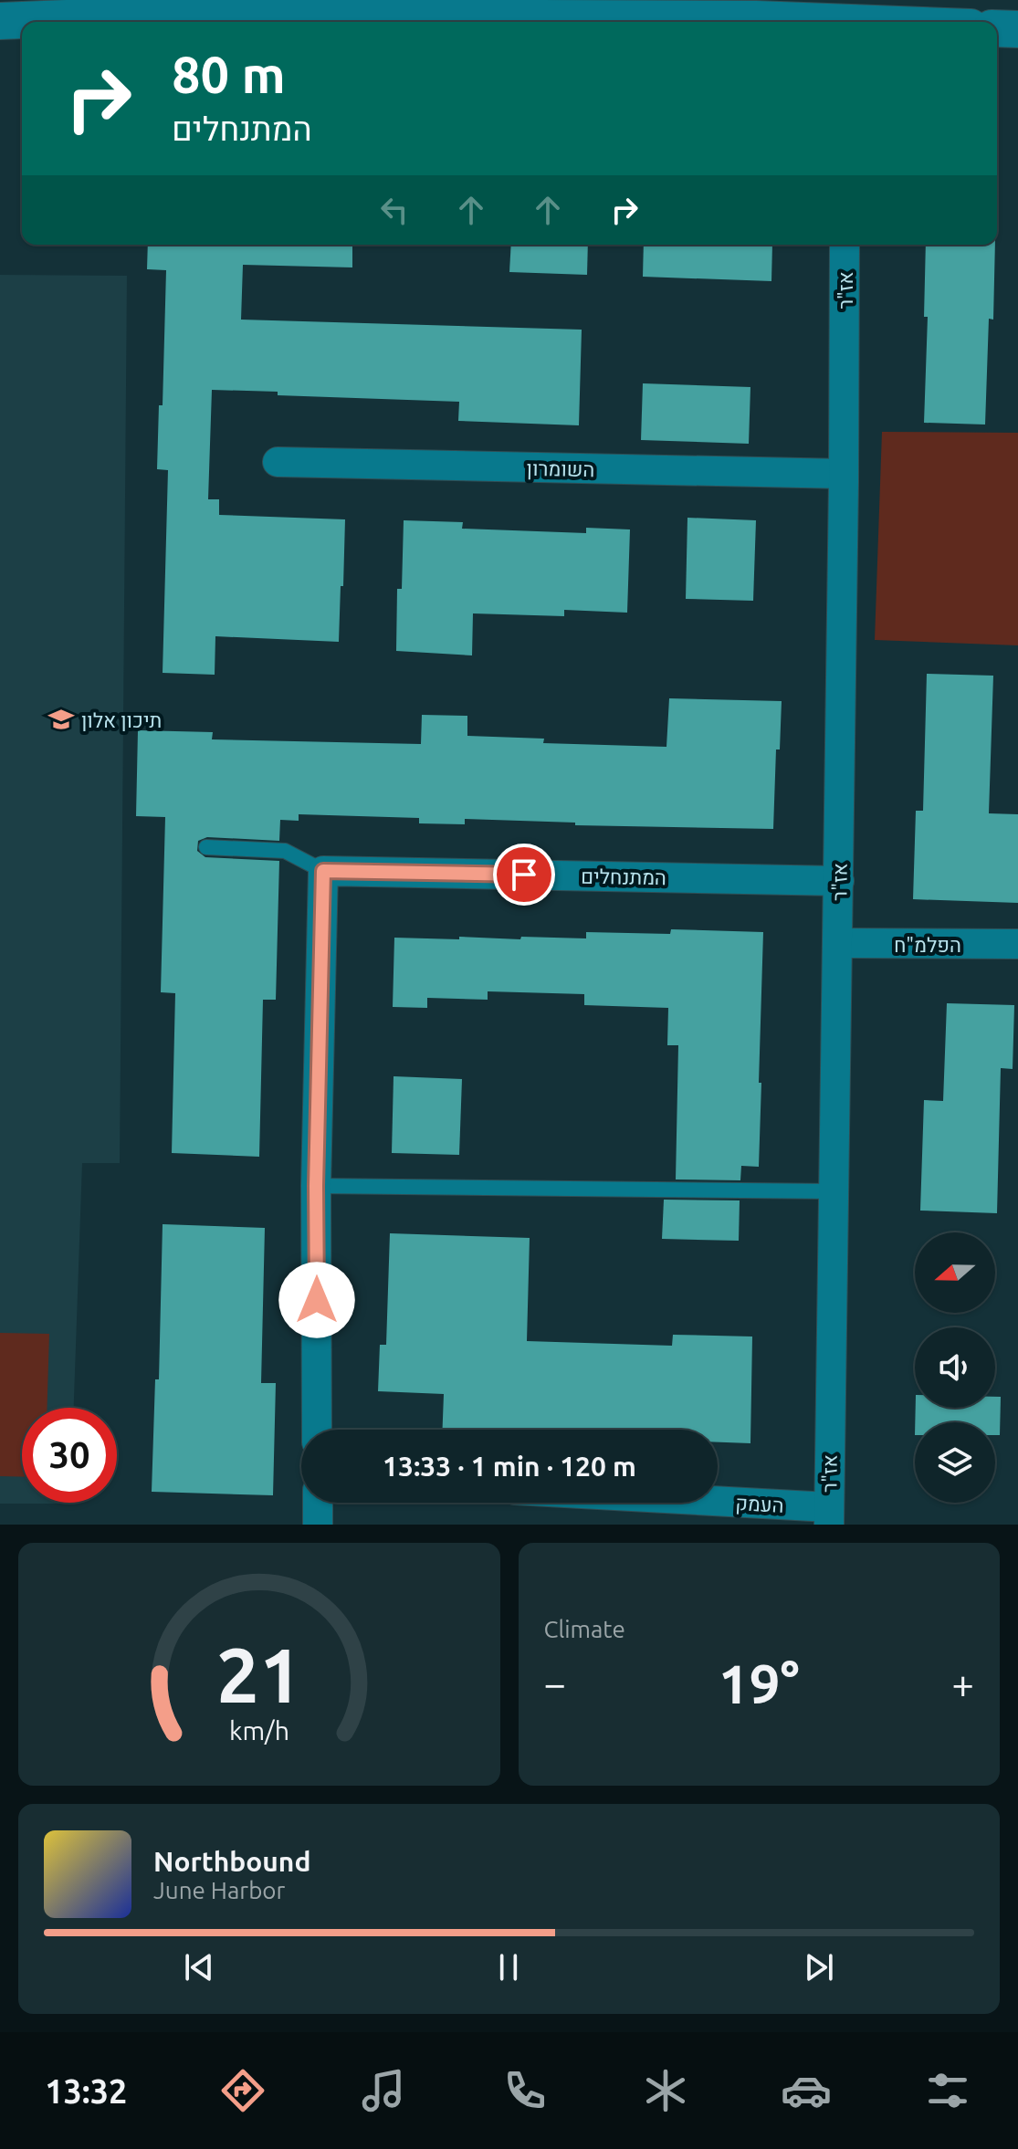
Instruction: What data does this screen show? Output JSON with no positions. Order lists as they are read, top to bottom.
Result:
{
  "streets": {
    "street": [
      "אז\"ר",
      "השומרון",
      "המתנחלים",
      "הפלמ\"ח",
      "העמק"
    ]
  },
  "crossings": [
    ["אז\"ר", "השומרון"],
    ["אז\"ר", "המתנחלים"],
    ["אז\"ר", "הפלמ\"ח"],
    ["אז\"ר", "העמק"]
  ],
  "places": {
    "school or university": ["תיכון אלון"]
  },
  "north": "left",
  "page": {
    "turn": ["80 m", "המתנחלים"],
    "limit": "30",
    "trip": "13:33 · 1 min · 120 m",
    "tile": "Climate",
    "heat": ["−", "19°", "+"],
    "song": ["Northbound", "June Harbor"],
    "tabs": "13:32",
    "gauge": ["21", "km/h"]
  }
}
